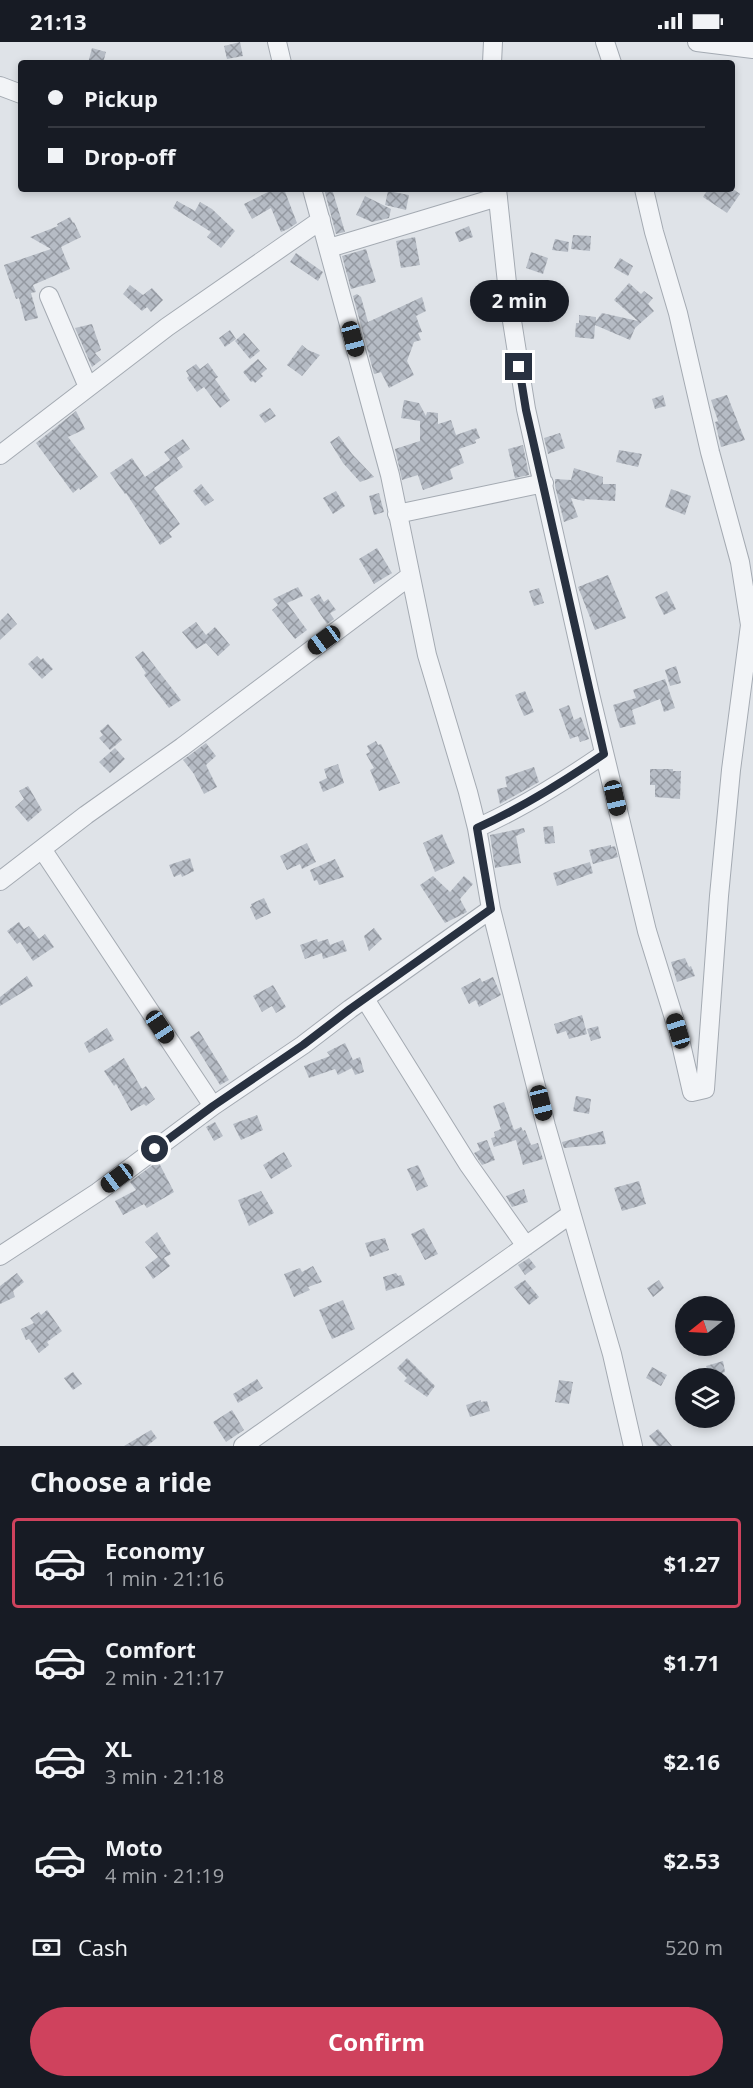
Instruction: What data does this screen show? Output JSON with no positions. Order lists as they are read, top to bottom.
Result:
{
  "north": "left",
  "page": {
    "status": "21:13",
    "banner": ["Pickup", "Drop-off"],
    "bubble": "2 min",
    "heading": "Choose a ride",
    "list": [
      {
        "name": "Economy",
        "note": "1 min · 21:16",
        "value": "$1.27"
      },
      {
        "name": "Comfort",
        "note": "2 min · 21:17",
        "value": "$1.71"
      },
      {
        "name": "XL",
        "note": "3 min · 21:18",
        "value": "$2.16"
      },
      {
        "name": "Moto",
        "note": "4 min · 21:19",
        "value": "$2.53"
      }
    ],
    "pay": ["Cash", "520 m"],
    "buttons": "Confirm"
  }
}
